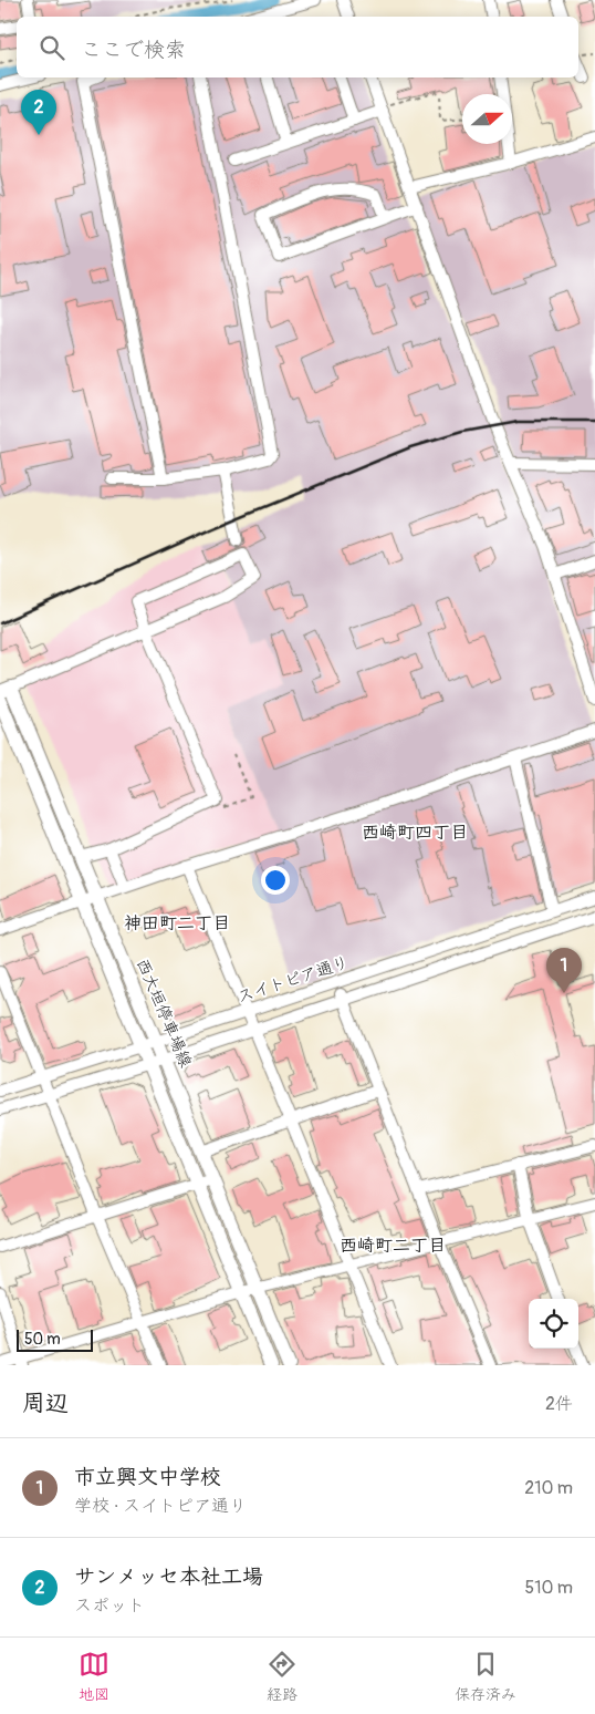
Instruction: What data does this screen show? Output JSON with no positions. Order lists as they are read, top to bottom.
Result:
{
  "streets": {
    "main road": ["西大垣停車場線"],
    "street": ["スイトピア通り"]
  },
  "crossings": [
    ["スイトピア通り", "西大垣停車場線"]
  ],
  "districts": ["西崎町四丁目", "神田町二丁目", "西崎町二丁目"],
  "scale_bar": "50 m",
  "north": "right",
  "page": {
    "search": "ここで検索",
    "pins": ["2", "1"],
    "scale": "50 m",
    "heading": ["周辺", "2件"],
    "list": [
      {
        "mark": "1",
        "name": "市立興文中学校",
        "note": "学校 · スイトピア通り",
        "value": "210 m"
      },
      {
        "mark": "2",
        "name": "サンメッセ本社工場",
        "note": "スポット",
        "value": "510 m"
      }
    ],
    "nav": ["地図", "経路", "保存済み"]
  }
}
